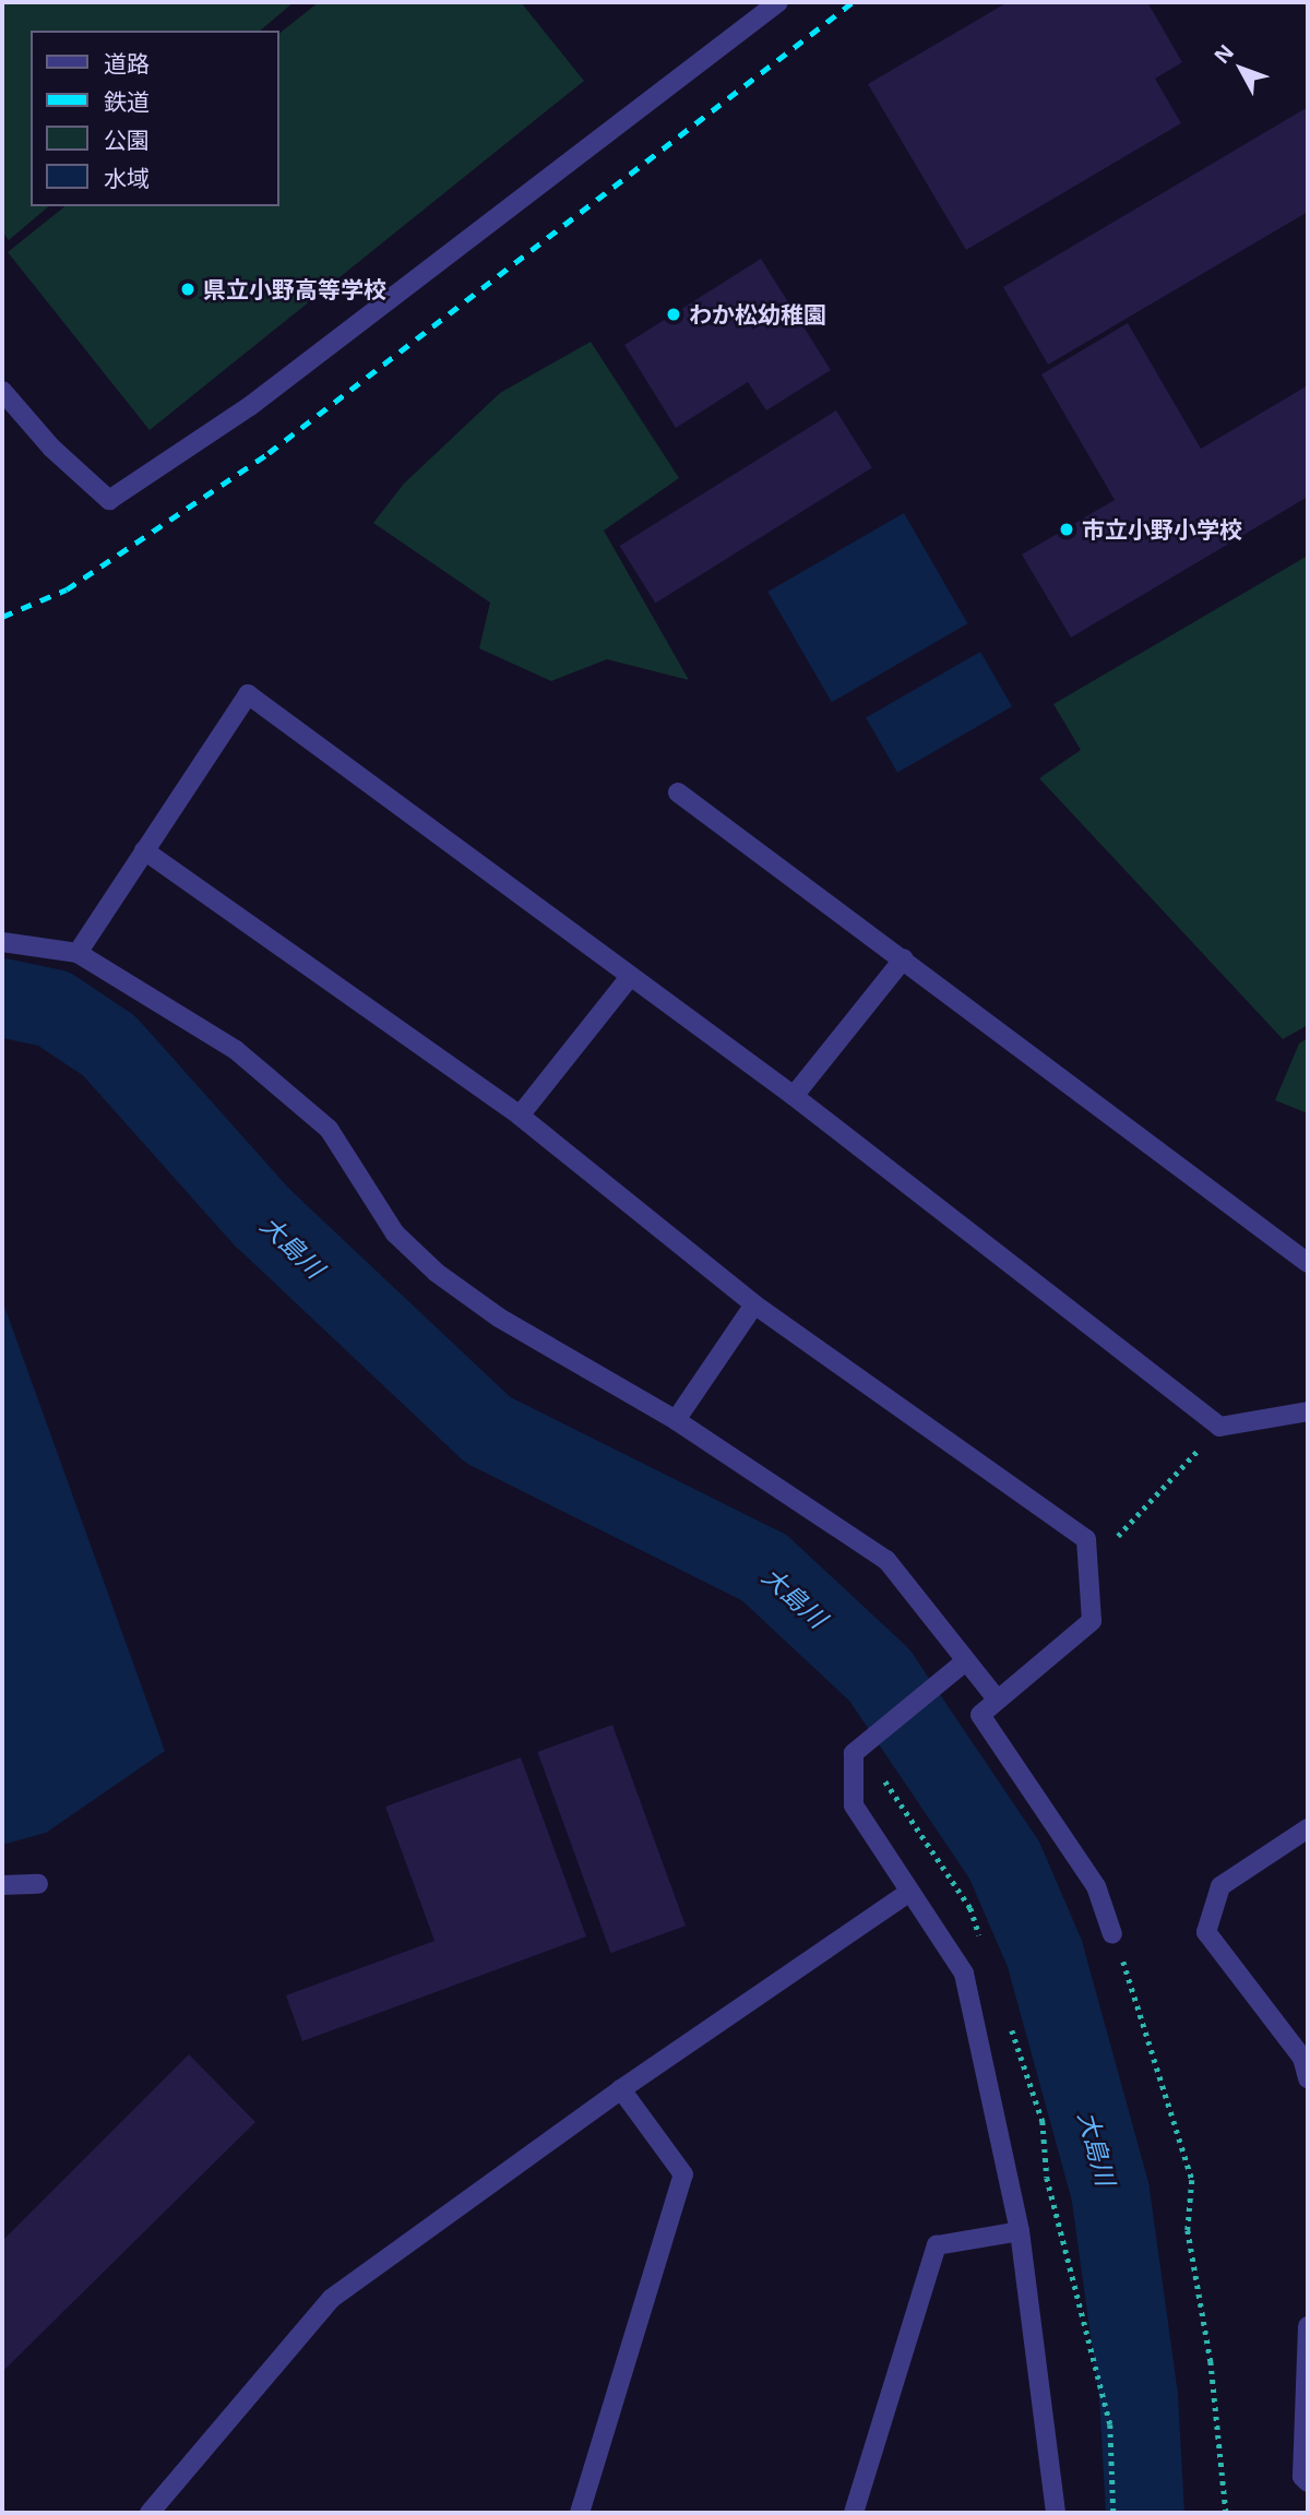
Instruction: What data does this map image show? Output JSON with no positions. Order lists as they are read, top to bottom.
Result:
{
  "water": ["大島川"],
  "places": ["県立小野高等学校", "わか松幼稚園", "市立小野小学校"],
  "legend": [
    "道路",
    "鉄道",
    "公園",
    "水域"
  ],
  "north": "top left"
}
